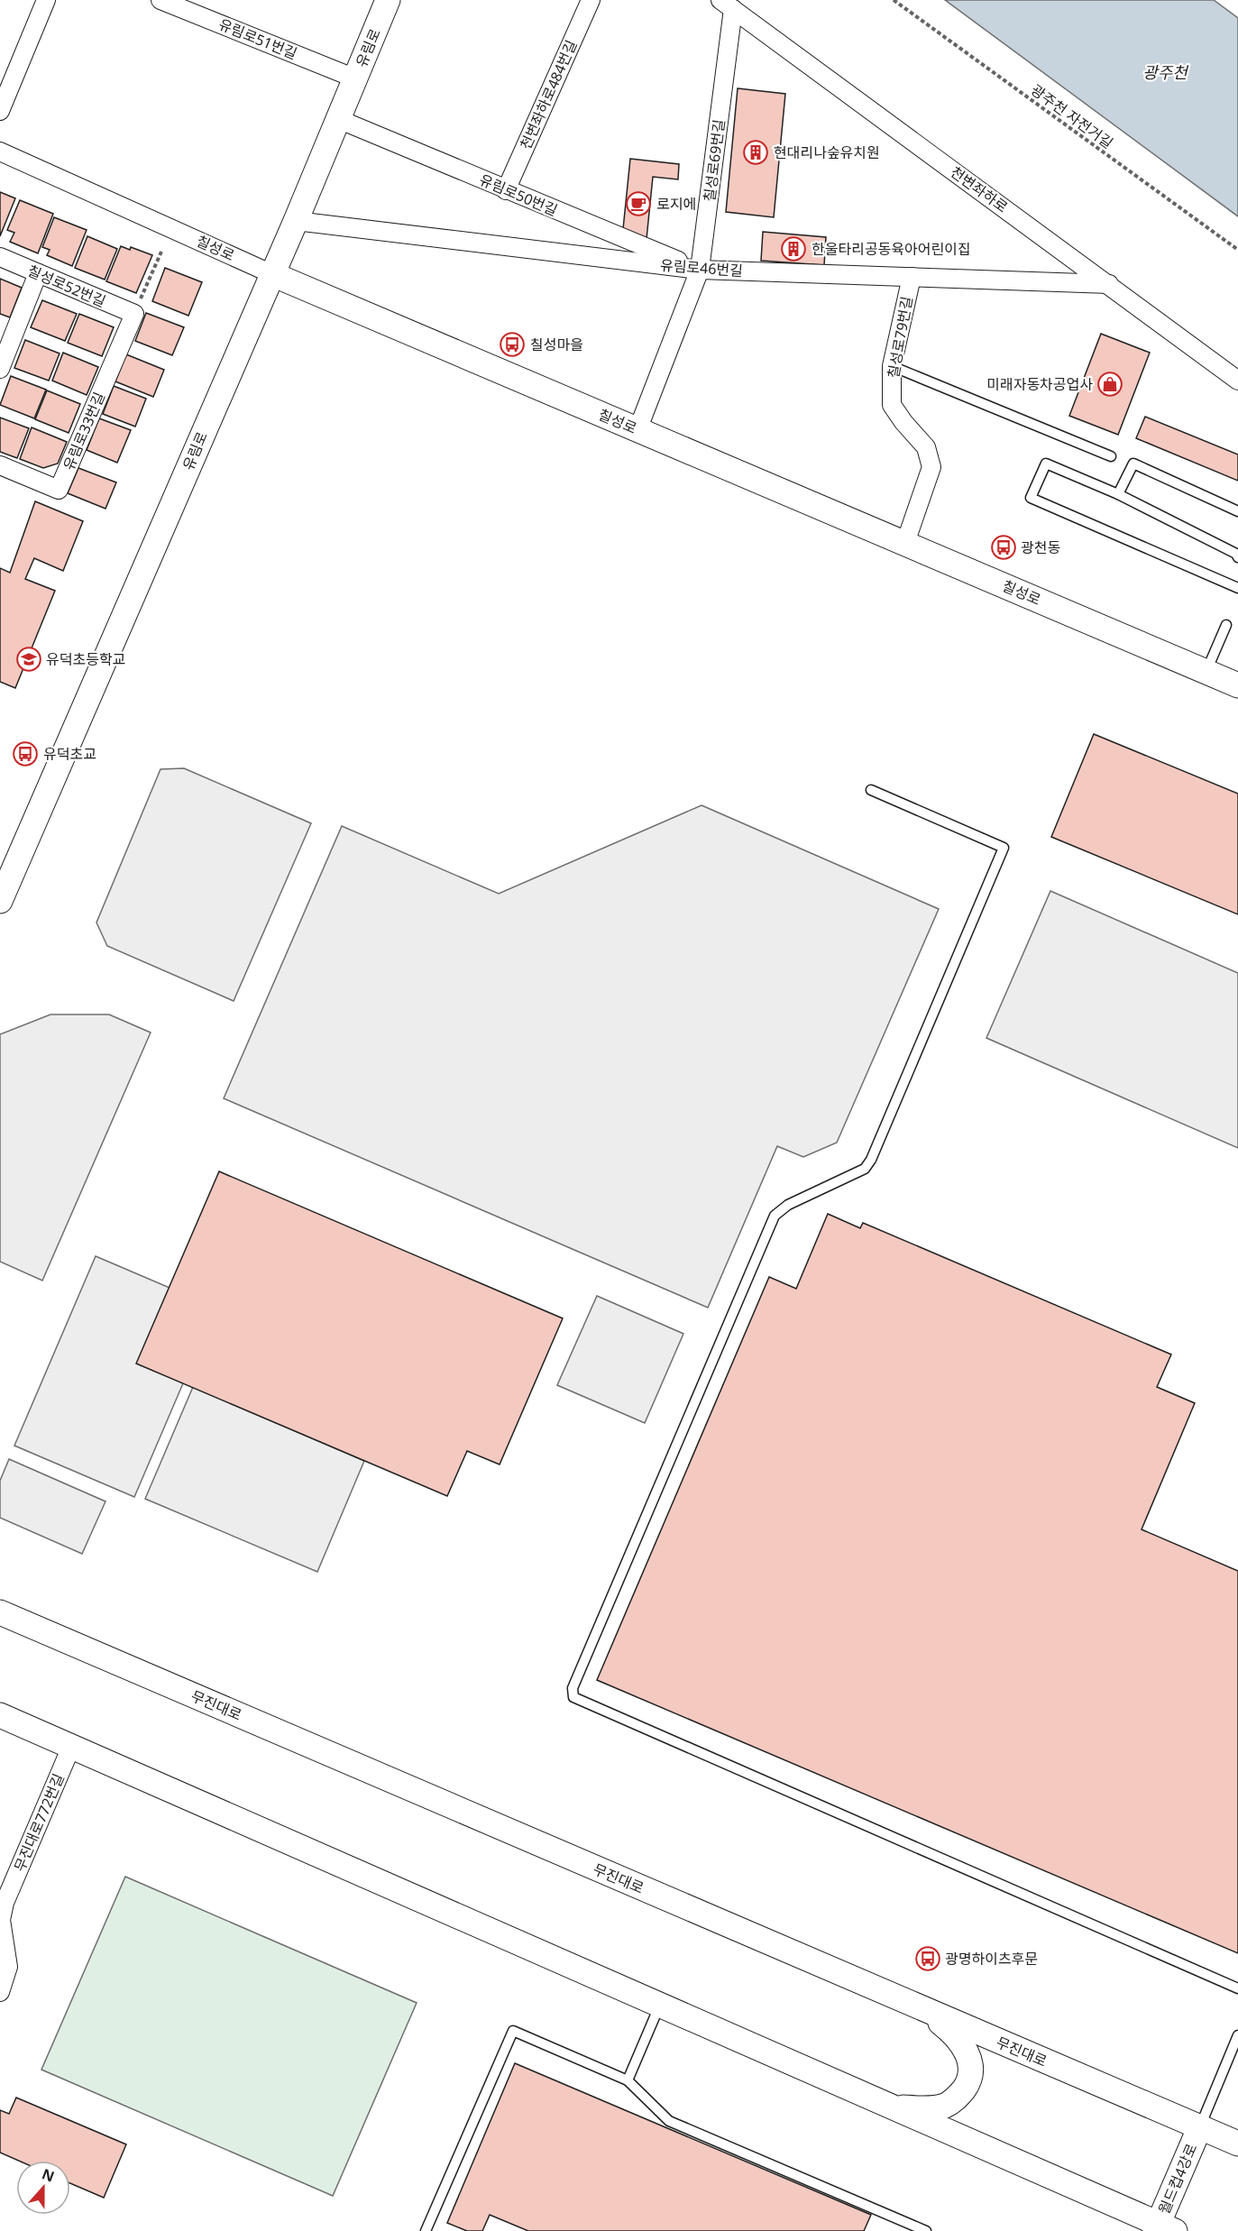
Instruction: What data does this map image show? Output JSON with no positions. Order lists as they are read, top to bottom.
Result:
{
  "streets": {
    "main road": [
      "유림로",
      "칠성로",
      "무진대로",
      "월드컵4강로"
    ],
    "street": [
      "유림로51번길",
      "천변좌하로484번길",
      "칠성로69번길",
      "천변좌하로",
      "유림로50번길",
      "유림로46번길",
      "칠성로52번길",
      "칠성로79번길",
      "유림로33번길",
      "무진대로772번길"
    ],
    "path": ["광주천 자전거길"]
  },
  "crossings": [
    ["유림로51번길", "유림로"],
    ["유림로", "유림로50번길"],
    ["유림로", "칠성로"],
    ["유림로", "유림로46번길"],
    ["천변좌하로484번길", "유림로50번길"],
    ["칠성로69번길", "천변좌하로"],
    ["칠성로69번길", "유림로50번길"],
    ["칠성로69번길", "칠성로"],
    ["칠성로69번길", "유림로46번길"],
    ["천변좌하로", "유림로46번길"],
    ["유림로50번길", "유림로46번길"],
    ["칠성로", "칠성로79번길"],
    ["유림로46번길", "칠성로79번길"],
    ["칠성로52번길", "유림로33번길"],
    ["무진대로", "월드컵4강로"]
  ],
  "water": ["광주천"],
  "places": {
    "building": ["현대리나숲유치원", "한울타리공동육아어린이집"],
    "cafe": ["로지에"],
    "bus stop": [
      "칠성마을",
      "광천동",
      "유덕초교",
      "광명하이츠후문"
    ],
    "shop": ["미래자동차공업사"],
    "school or university": ["유덕초등학교"]
  },
  "north": "top"
}
